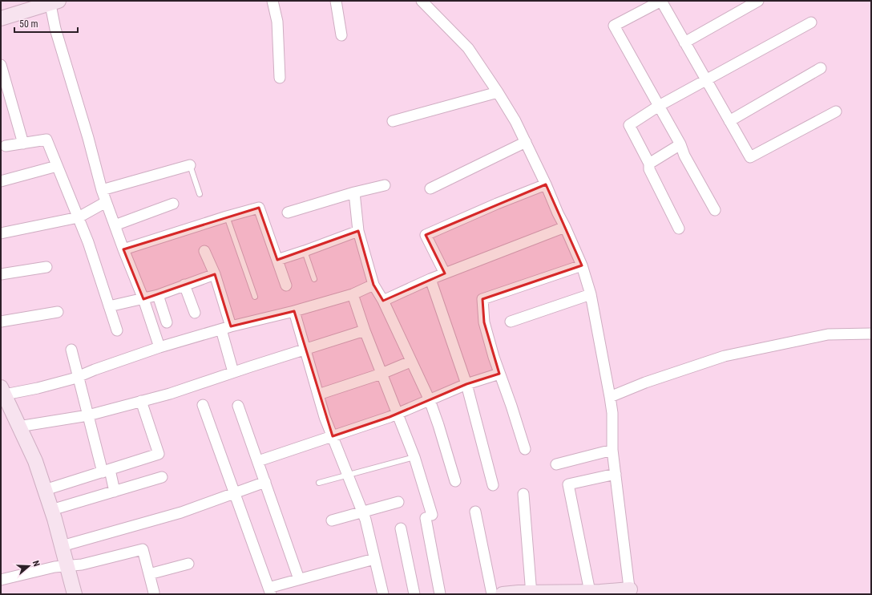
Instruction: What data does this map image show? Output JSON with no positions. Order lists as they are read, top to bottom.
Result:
{
  "scale_bar": "50 m",
  "north": "right"
}
